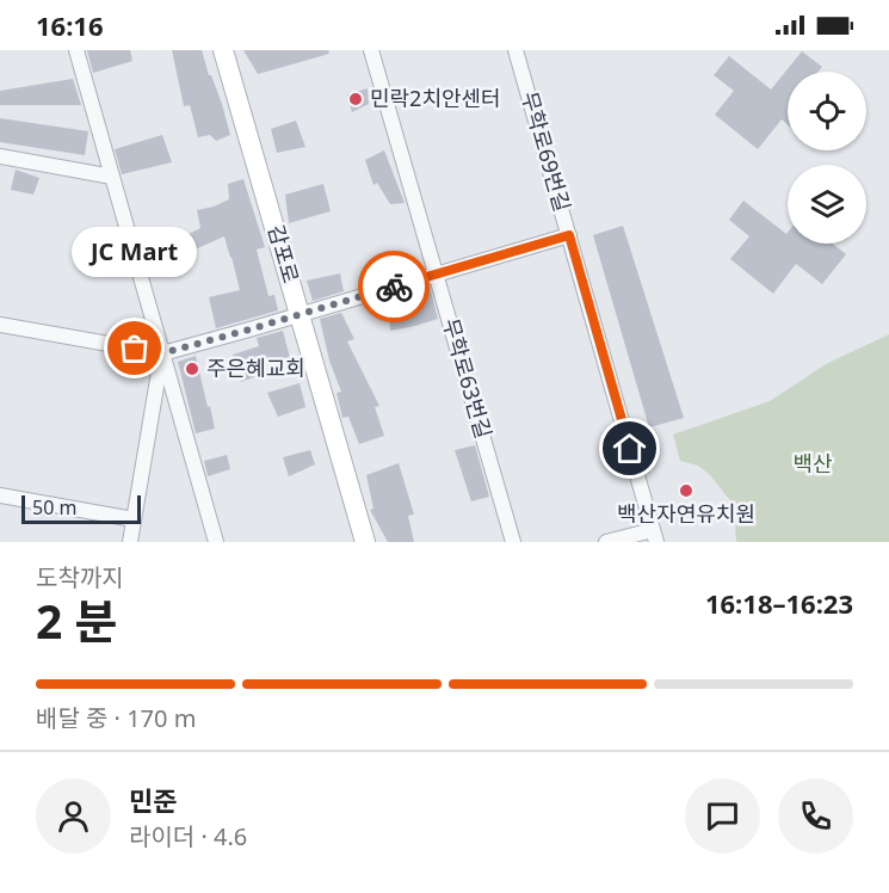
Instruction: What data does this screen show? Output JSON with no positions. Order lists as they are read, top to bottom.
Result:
{
  "streets": {
    "street": ["무학로69번길", "감포로", "무학로63번길"]
  },
  "parks": ["백산"],
  "places": [
    "민락2치안센터",
    "JC Mart",
    "주은혜교회",
    "백산자연유치원"
  ],
  "scale_bar": "50 m",
  "page": {
    "status": "16:16",
    "bubble": "JC Mart",
    "scale": "50 m",
    "heading": ["2 분", "도착까지", "16:18–16:23"],
    "panel": ["민준", "라이더 · 4.6"],
    "bar": "배달 중 · 170 m"
  }
}
